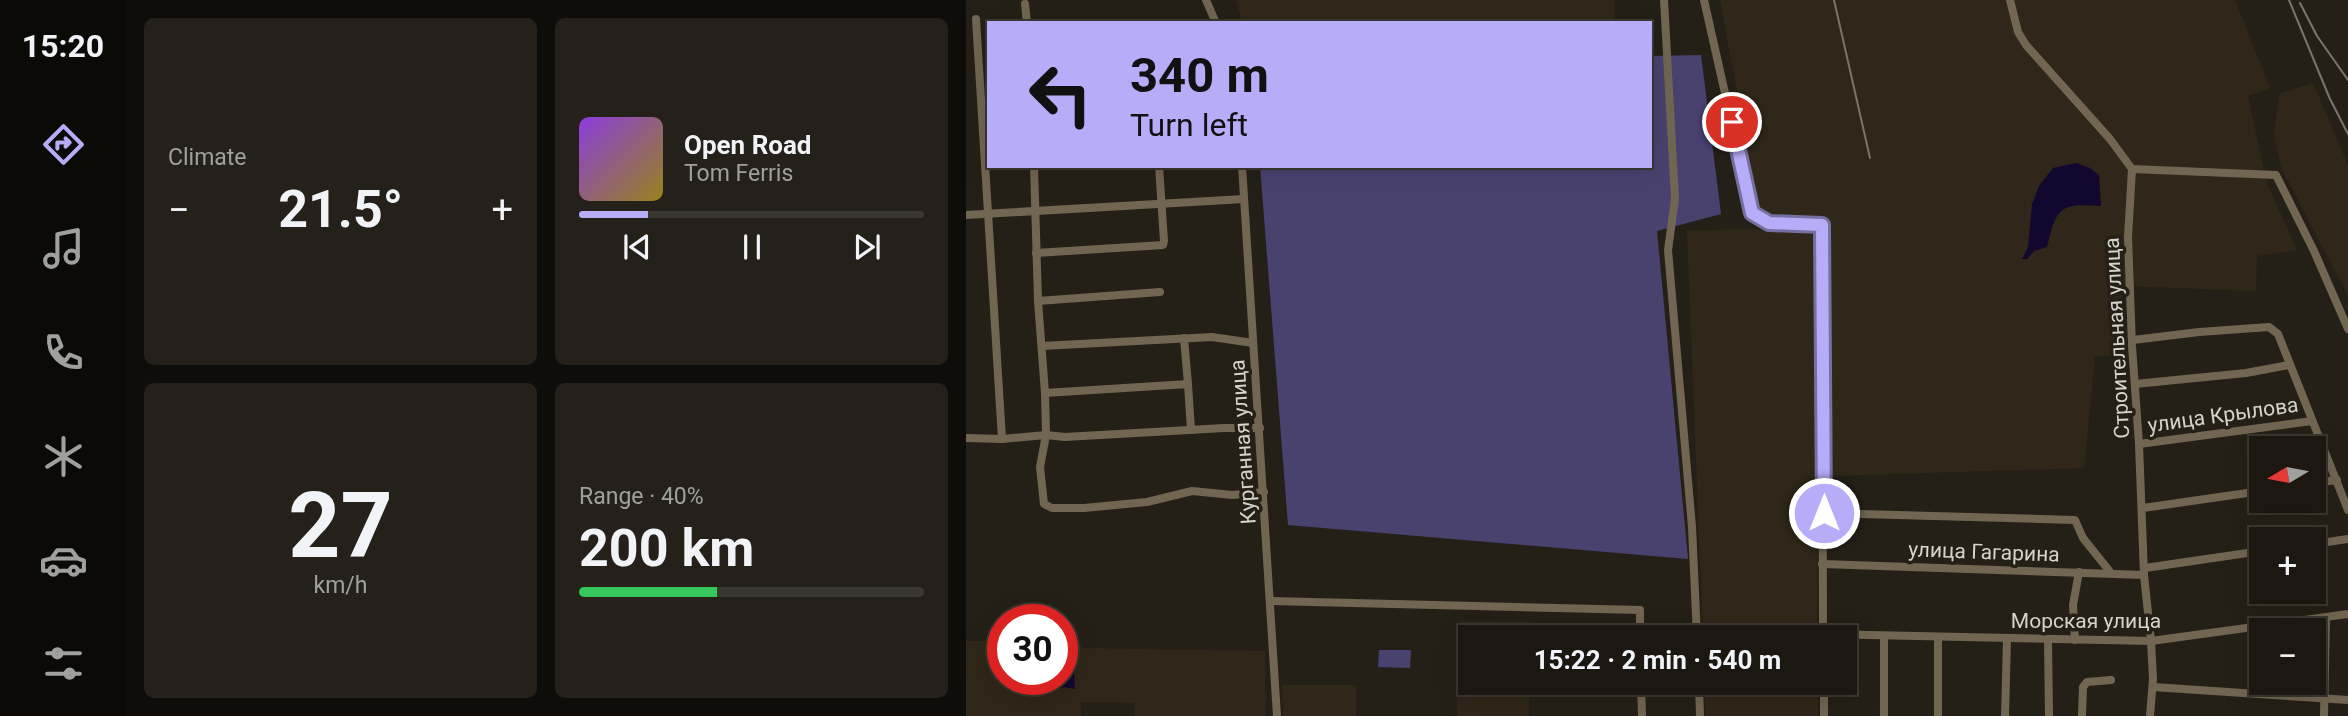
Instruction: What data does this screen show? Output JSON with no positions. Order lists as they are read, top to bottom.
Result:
{
  "streets": {
    "street": [
      "Строительная улица",
      "улица Крылова",
      "Курганная улица",
      "улица Гагарина",
      "Морская улица"
    ]
  },
  "crossings": [
    ["Строительная улица", "улица Крылова"],
    ["Строительная улица", "улица Гагарина"],
    ["Строительная улица", "Морская улица"]
  ],
  "north": "left",
  "page": {
    "tabs": "15:20",
    "tile": [
      "Climate",
      ["27", "km/h"],
      ["Range · 40%", "200 km"]
    ],
    "turn": ["340 m", "Turn left"],
    "song": ["Open Road", "Tom Ferris"],
    "heat": ["−", "21.5°", "+"],
    "map_buttons": ["+", "−"],
    "limit": "30",
    "trip": "15:22 · 2 min · 540 m"
  }
}
